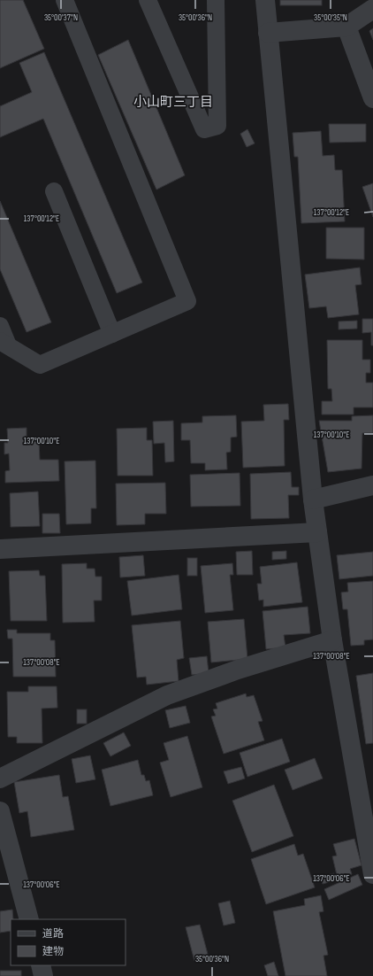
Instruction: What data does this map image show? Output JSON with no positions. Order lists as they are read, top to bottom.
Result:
{
  "districts": ["小山町三丁目"],
  "legend": ["道路", "建物"],
  "coordinates": [
    "35°00'37\"N",
    "35°00'36\"N",
    "35°00'35\"N",
    "137°00'12\"E",
    "137°00'10\"E",
    "137°00'08\"E",
    "137°00'06\"E"
  ]
}
